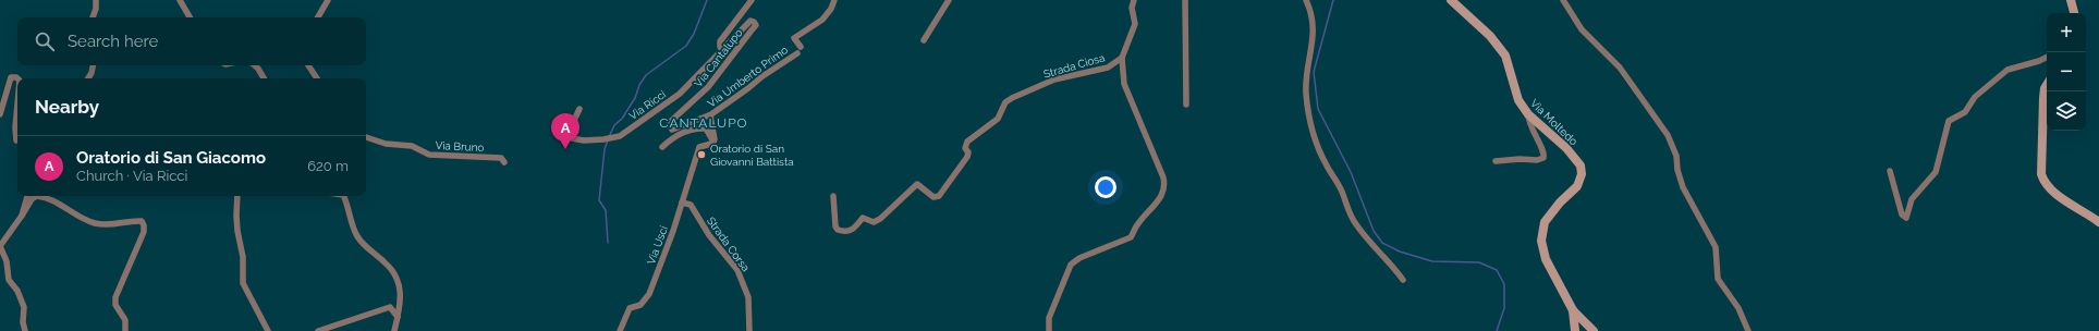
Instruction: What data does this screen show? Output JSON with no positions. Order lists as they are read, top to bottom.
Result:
{
  "streets": {
    "street": [
      "Via Cantalupo",
      "Strada Ciosa",
      "Via Umberto Primo",
      "Via Ricci",
      "Via Moltedo",
      "Via Bruno",
      "Strada Corsa",
      "Via Usci"
    ]
  },
  "crossings": [
    ["Via Cantalupo", "Via Umberto Primo"],
    ["Via Cantalupo", "Via Ricci"],
    ["Strada Corsa", "Via Usci"]
  ],
  "districts": ["CANTALUPO"],
  "places": ["Oratorio di San Giovanni Battista"],
  "page": {
    "map_buttons": ["+", "−"],
    "search": "Search here",
    "heading": "Nearby",
    "pins": "A",
    "list": [
      {
        "mark": "A",
        "name": "Oratorio di San Giacomo",
        "note": "Church · Via Ricci",
        "value": "620 m"
      }
    ]
  }
}
